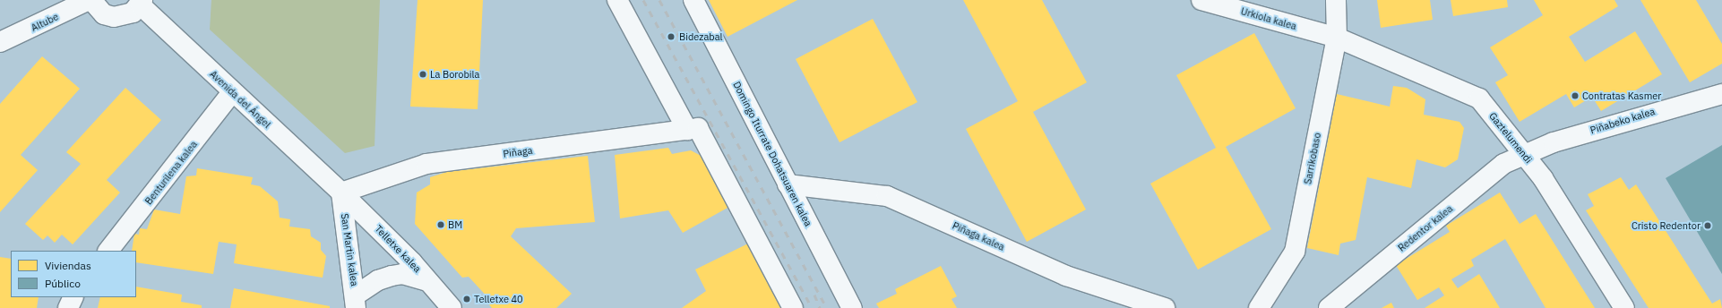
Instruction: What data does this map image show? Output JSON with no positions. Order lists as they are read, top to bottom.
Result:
{
  "streets": {
    "street": [
      "Urkiola kalea",
      "Altube",
      "Avenida del Ángel",
      "Piñabeko kalea",
      "Gaztelumendi",
      "Piñaga",
      "Domingo Iturrate Dohatsuaren kalea",
      "Sarrikobaso",
      "Benturilena kalea",
      "Redentor kalea",
      "Piñaga kalea",
      "Telletxe kalea",
      "San Martin kalea"
    ]
  },
  "crossings": [
    ["Urkiola kalea", "Gaztelumendi"],
    ["Urkiola kalea", "Sarrikobaso"],
    ["Avenida del Ángel", "Piñaga"],
    ["Avenida del Ángel", "Benturilena kalea"],
    ["Avenida del Ángel", "Telletxe kalea"],
    ["Avenida del Ángel", "San Martin kalea"],
    ["Piñabeko kalea", "Gaztelumendi"],
    ["Piñabeko kalea", "Redentor kalea"],
    ["Gaztelumendi", "Sarrikobaso"],
    ["Gaztelumendi", "Redentor kalea"],
    ["Piñaga", "Telletxe kalea"],
    ["Piñaga", "San Martin kalea"],
    ["Domingo Iturrate Dohatsuaren kalea", "Piñaga kalea"],
    ["Telletxe kalea", "San Martin kalea"]
  ],
  "places": [
    "Bidezabal",
    "La Borobila",
    "Contratas Kasmer",
    "BM",
    "Cristo Redentor",
    "Telletxe 40"
  ],
  "legend": ["Viviendas", "Público"]
}
